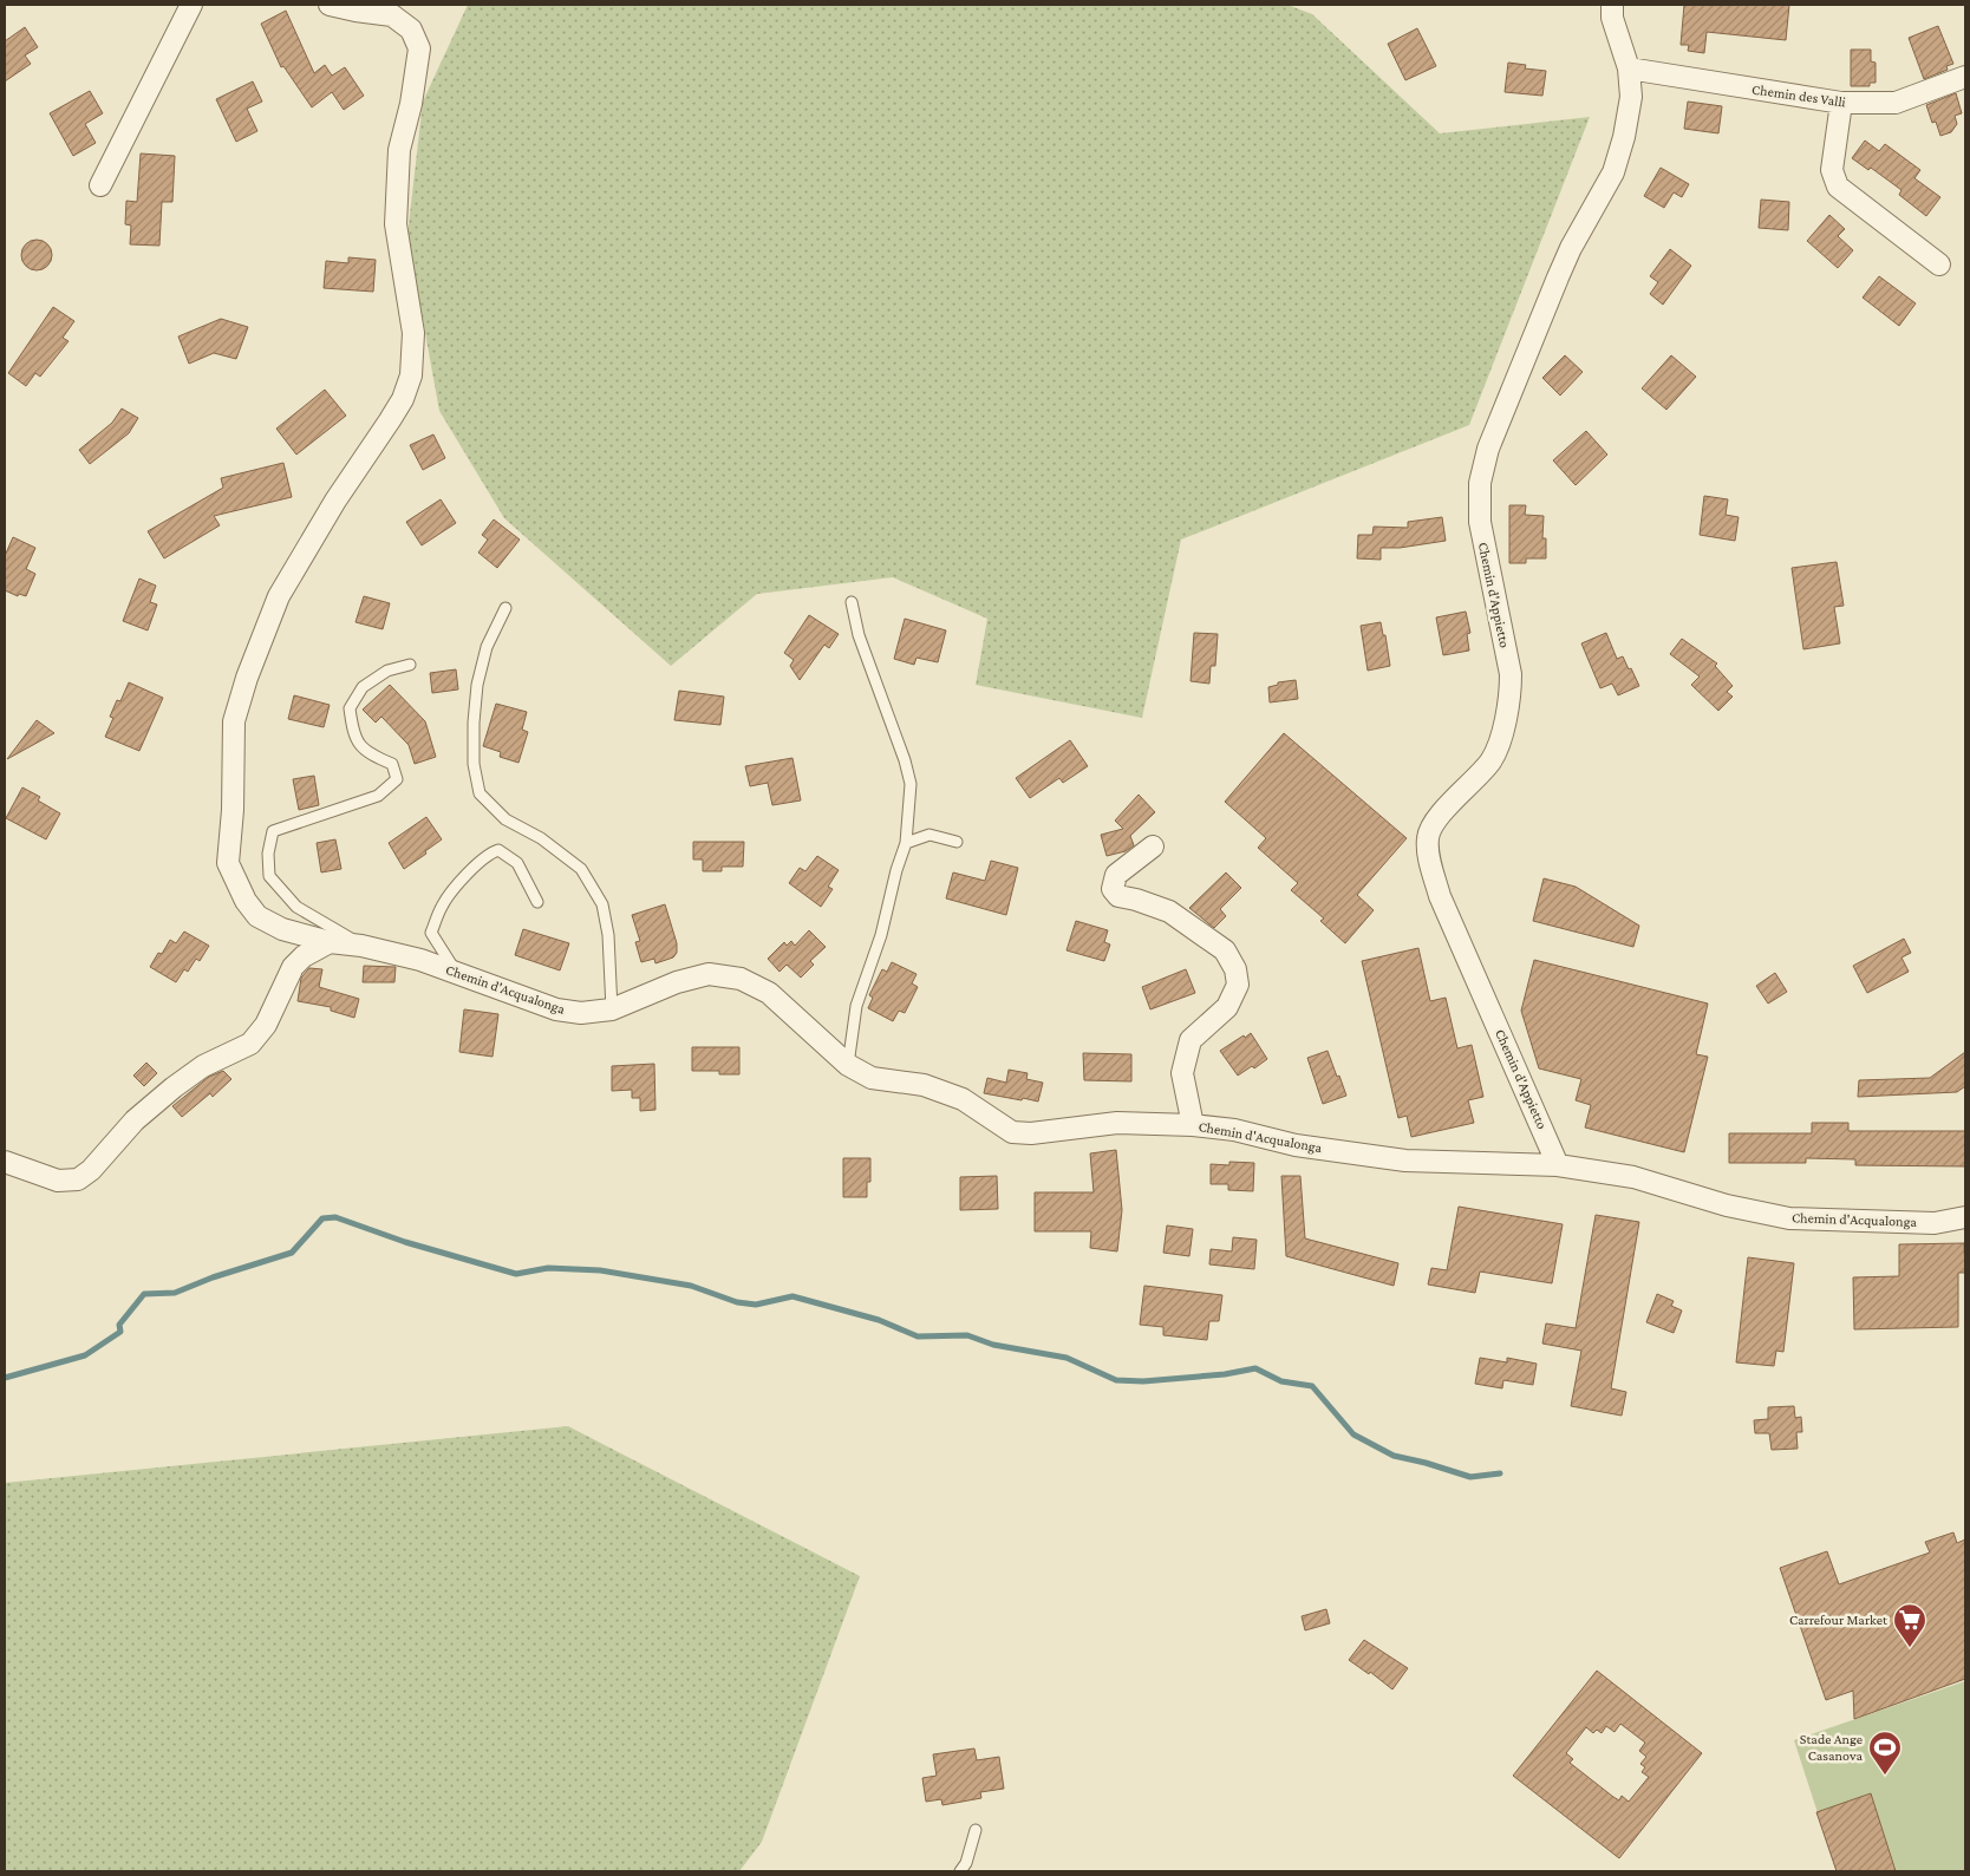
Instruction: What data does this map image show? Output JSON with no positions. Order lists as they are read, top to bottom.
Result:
{
  "streets": {
    "street": ["Chemin des Valli", "Chemin d'Appietto", "Chemin d'Acqualonga"]
  },
  "crossings": [
    ["Chemin des Valli", "Chemin d'Appietto"],
    ["Chemin d'Appietto", "Chemin d'Acqualonga"]
  ],
  "places": {
    "supermarket": ["Carrefour Market"],
    "sports": ["Stade Ange Casanova"]
  }
}
